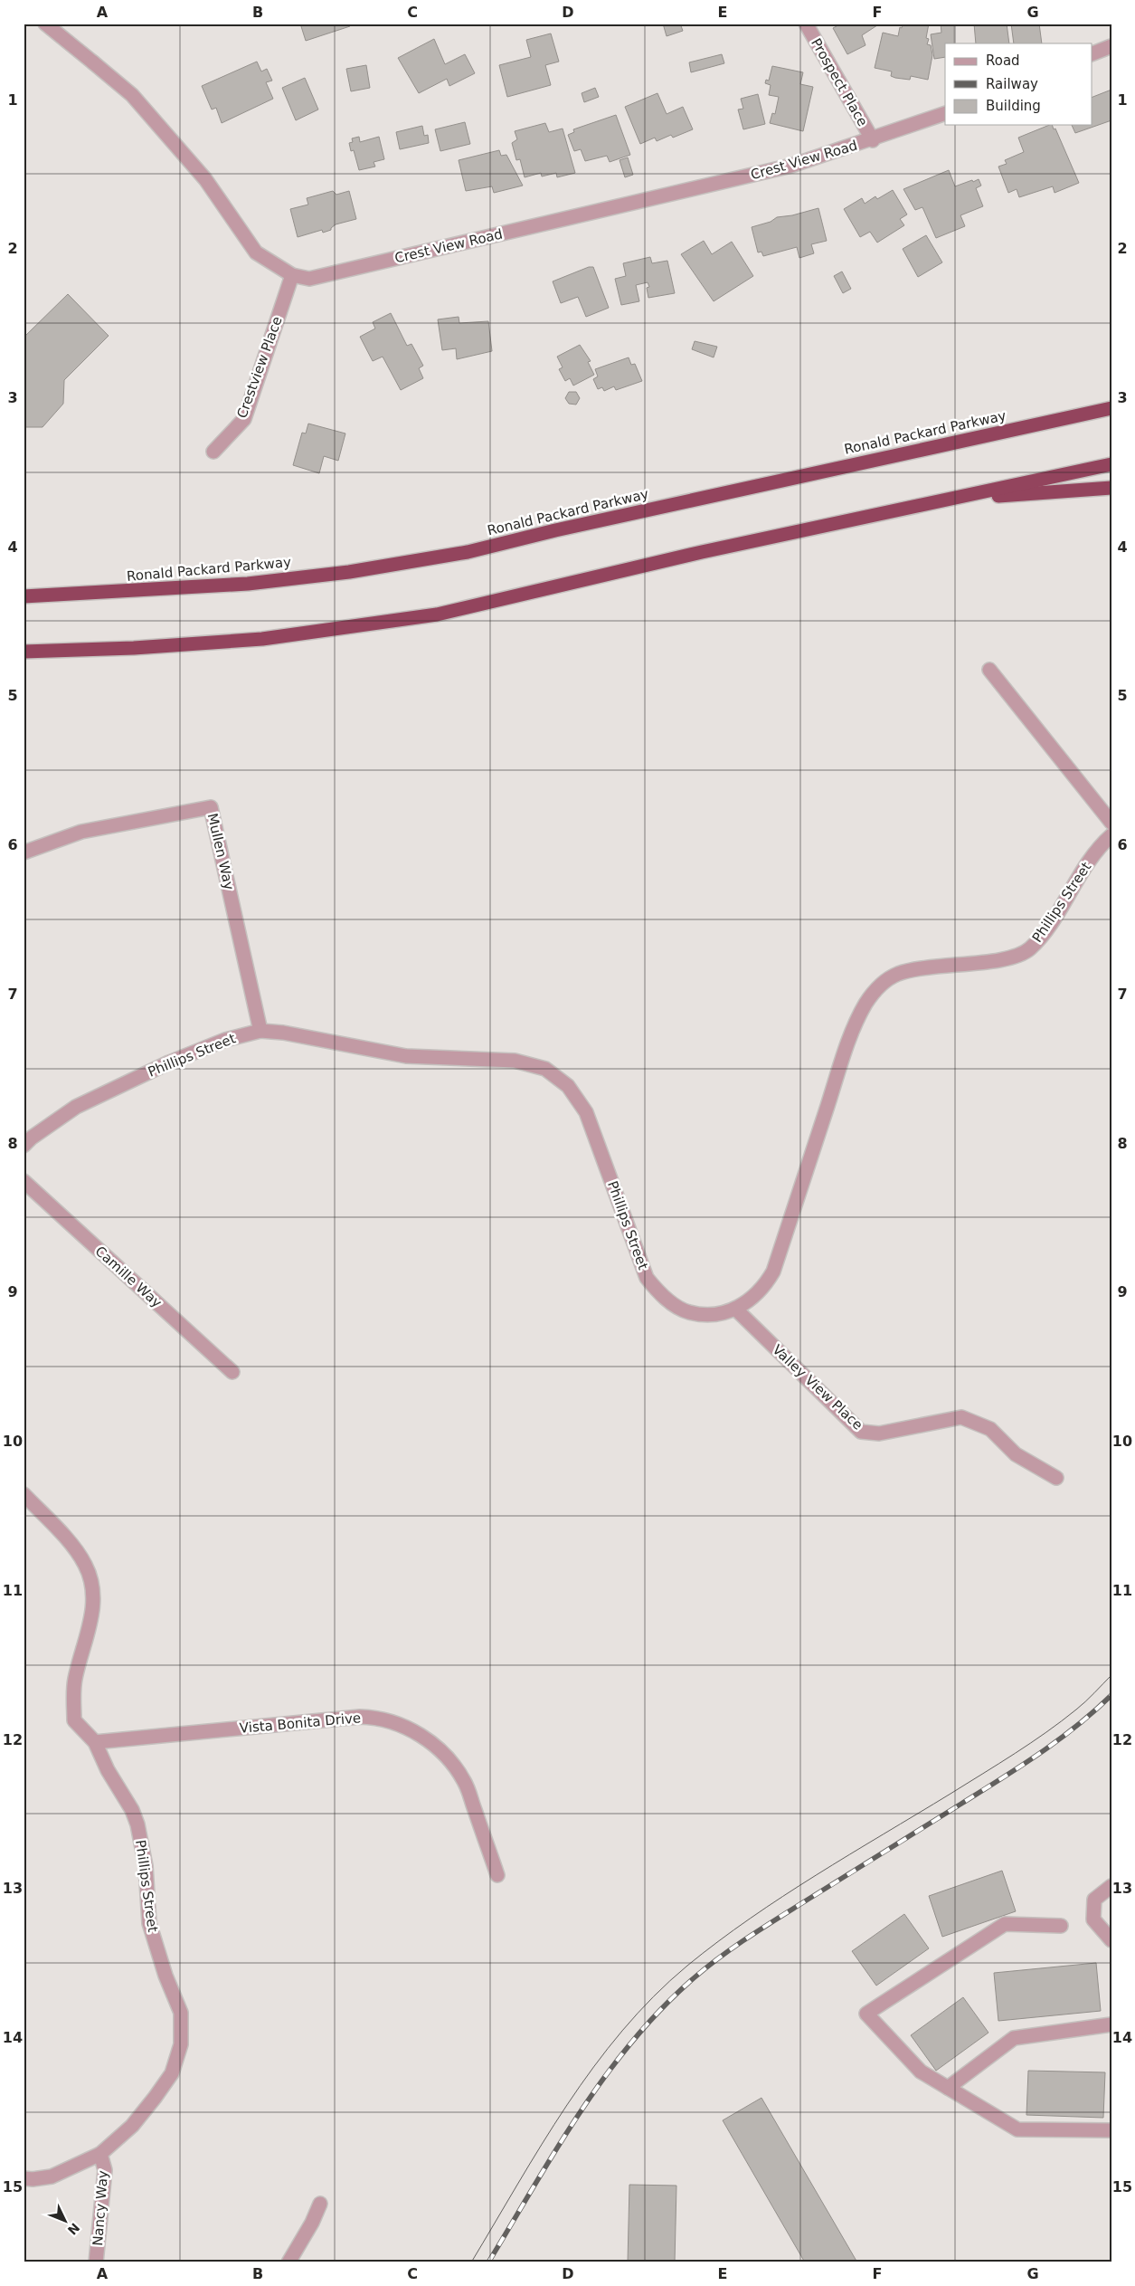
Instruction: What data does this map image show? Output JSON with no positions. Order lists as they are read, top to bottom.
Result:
{
  "streets": {
    "highway": ["Ronald Packard Parkway"],
    "street": [
      "Prospect Place",
      "Crest View Road",
      "Crestview Place",
      "Mullen Way",
      "Phillips Street",
      "Camille Way",
      "Valley View Place",
      "Vista Bonita Drive",
      "Nancy Way"
    ]
  },
  "crossings": [
    ["Prospect Place", "Crest View Road"],
    ["Crest View Road", "Crestview Place"],
    ["Mullen Way", "Phillips Street"],
    ["Phillips Street", "Valley View Place"],
    ["Phillips Street", "Vista Bonita Drive"],
    ["Phillips Street", "Nancy Way"]
  ],
  "legend": ["Road", "Railway", "Building"],
  "north": "bottom right",
  "grid": {
    "columns": [
      "A",
      "B",
      "C",
      "D",
      "E",
      "F",
      "G"
    ],
    "rows": [
      "1",
      "2",
      "3",
      "4",
      "5",
      "6",
      "7",
      "8",
      "9",
      "10",
      "11",
      "12",
      "13",
      "14",
      "15"
    ]
  }
}
